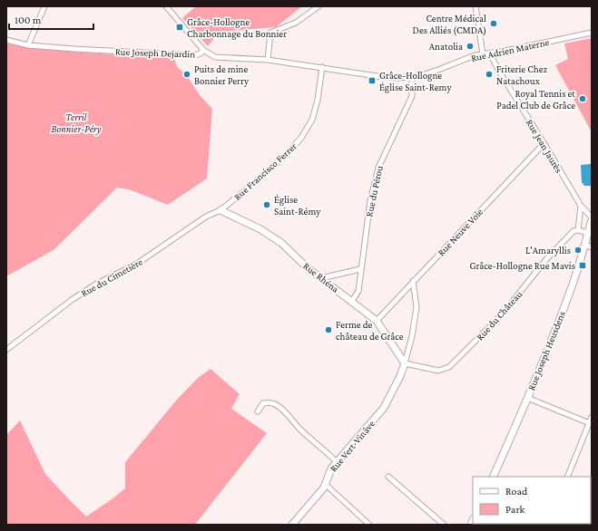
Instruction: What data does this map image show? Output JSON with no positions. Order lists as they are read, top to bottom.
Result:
{
  "streets": {
    "street": [
      "Rue Adrien Materne",
      "Rue Joseph Dejardin",
      "Rue Jean Jaurès",
      "Rue Francisco Ferrer",
      "Rue du Pérou",
      "Rue Neuve Voie",
      "Rue du Cimetière",
      "Rue Rhéna",
      "Rue du Château",
      "Rue Joseph Heusdens",
      "Rue Vert-Vinâve"
    ]
  },
  "crossings": [
    ["Rue Adrien Materne", "Rue Joseph Dejardin"],
    ["Rue Adrien Materne", "Rue Jean Jaurès"],
    ["Rue Adrien Materne", "Rue Francisco Ferrer"],
    ["Rue Adrien Materne", "Rue du Pérou"],
    ["Rue Joseph Dejardin", "Rue Francisco Ferrer"],
    ["Rue Jean Jaurès", "Rue Neuve Voie"],
    ["Rue Francisco Ferrer", "Rue du Cimetière"],
    ["Rue Francisco Ferrer", "Rue Rhéna"],
    ["Rue du Pérou", "Rue Rhéna"],
    ["Rue Neuve Voie", "Rue Rhéna"],
    ["Rue du Cimetière", "Rue Rhéna"],
    ["Rue Rhéna", "Rue du Château"],
    ["Rue Rhéna", "Rue Vert-Vinâve"],
    ["Rue du Château", "Rue Vert-Vinâve"]
  ],
  "parks": ["Terril Bonnier-Péry"],
  "places": {
    "other": [
      "Centre Médical Des Alliés (CMDA)",
      "Anatolia",
      "Puits de mine Bonnier Perry",
      "Friterie Chez Natachoux",
      "Royal Tennis et Padel Club de Grâce",
      "Église Saint-Rémy",
      "L'Amaryllis",
      "Ferme de château de Grâce"
    ],
    "transit": ["Grâce-Hollogne Charbonnage du Bonnier", "Grâce-Hollogne Église Saint-Remy", "Grâce-Hollogne Rue Mavis"]
  },
  "legend": ["Road", "Park"],
  "scale_bar": "100 m"
}
